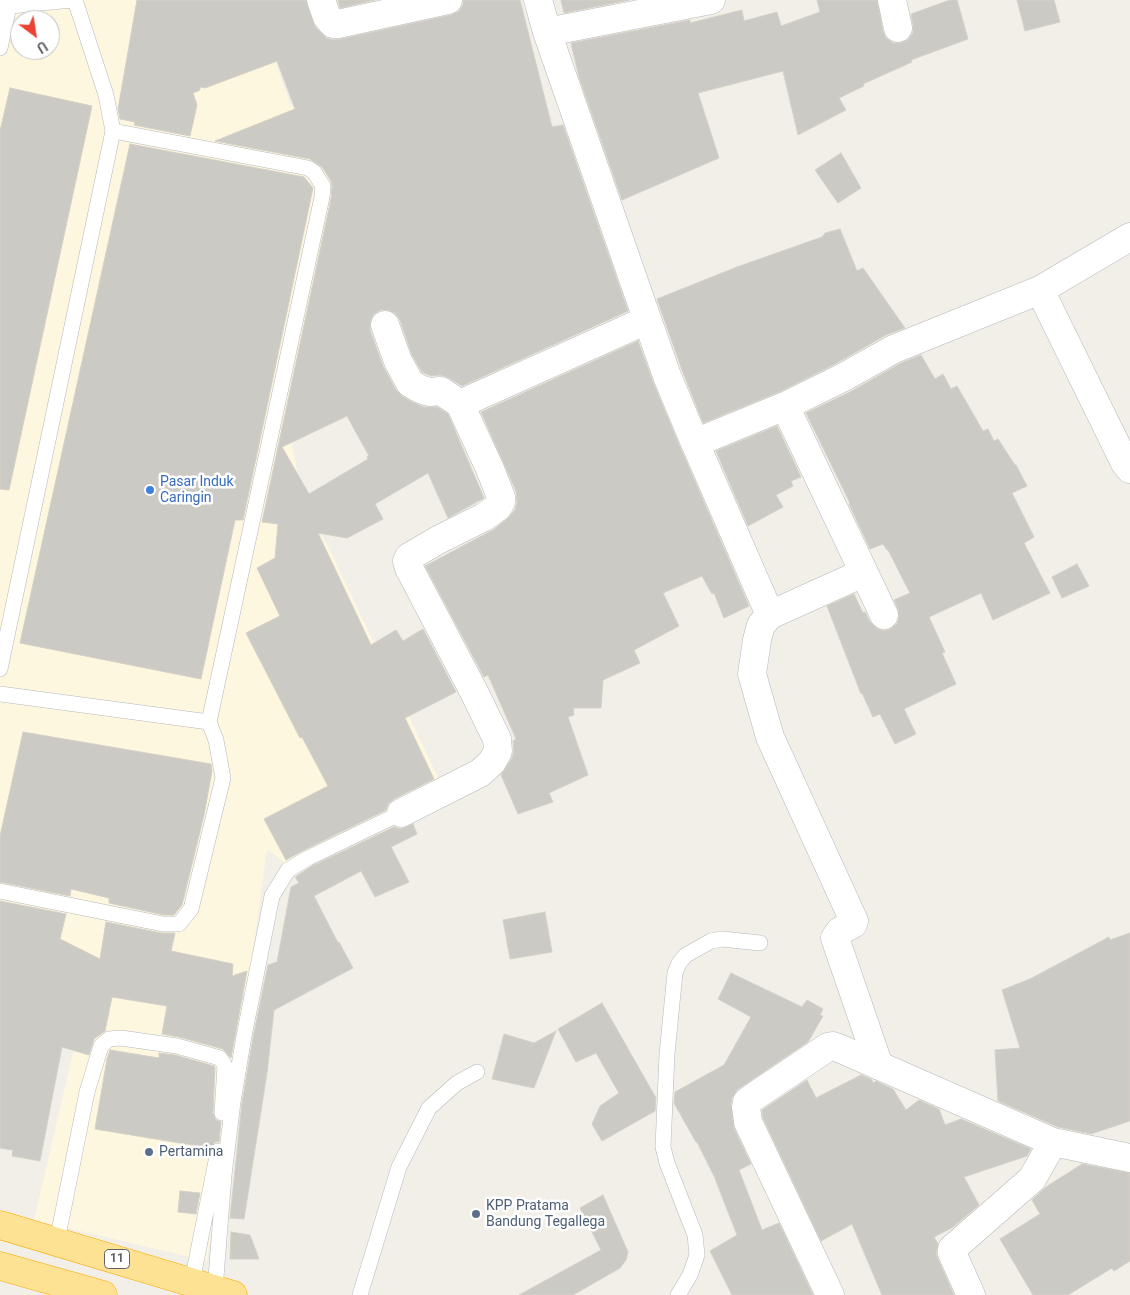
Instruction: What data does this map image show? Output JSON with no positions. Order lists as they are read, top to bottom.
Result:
{
  "streets": {
    "highway": ["11"]
  },
  "places": ["Pasar Induk Caringin", "Pertamina", "KPP Pratama Bandung Tegallega"],
  "north": "bottom right"
}
